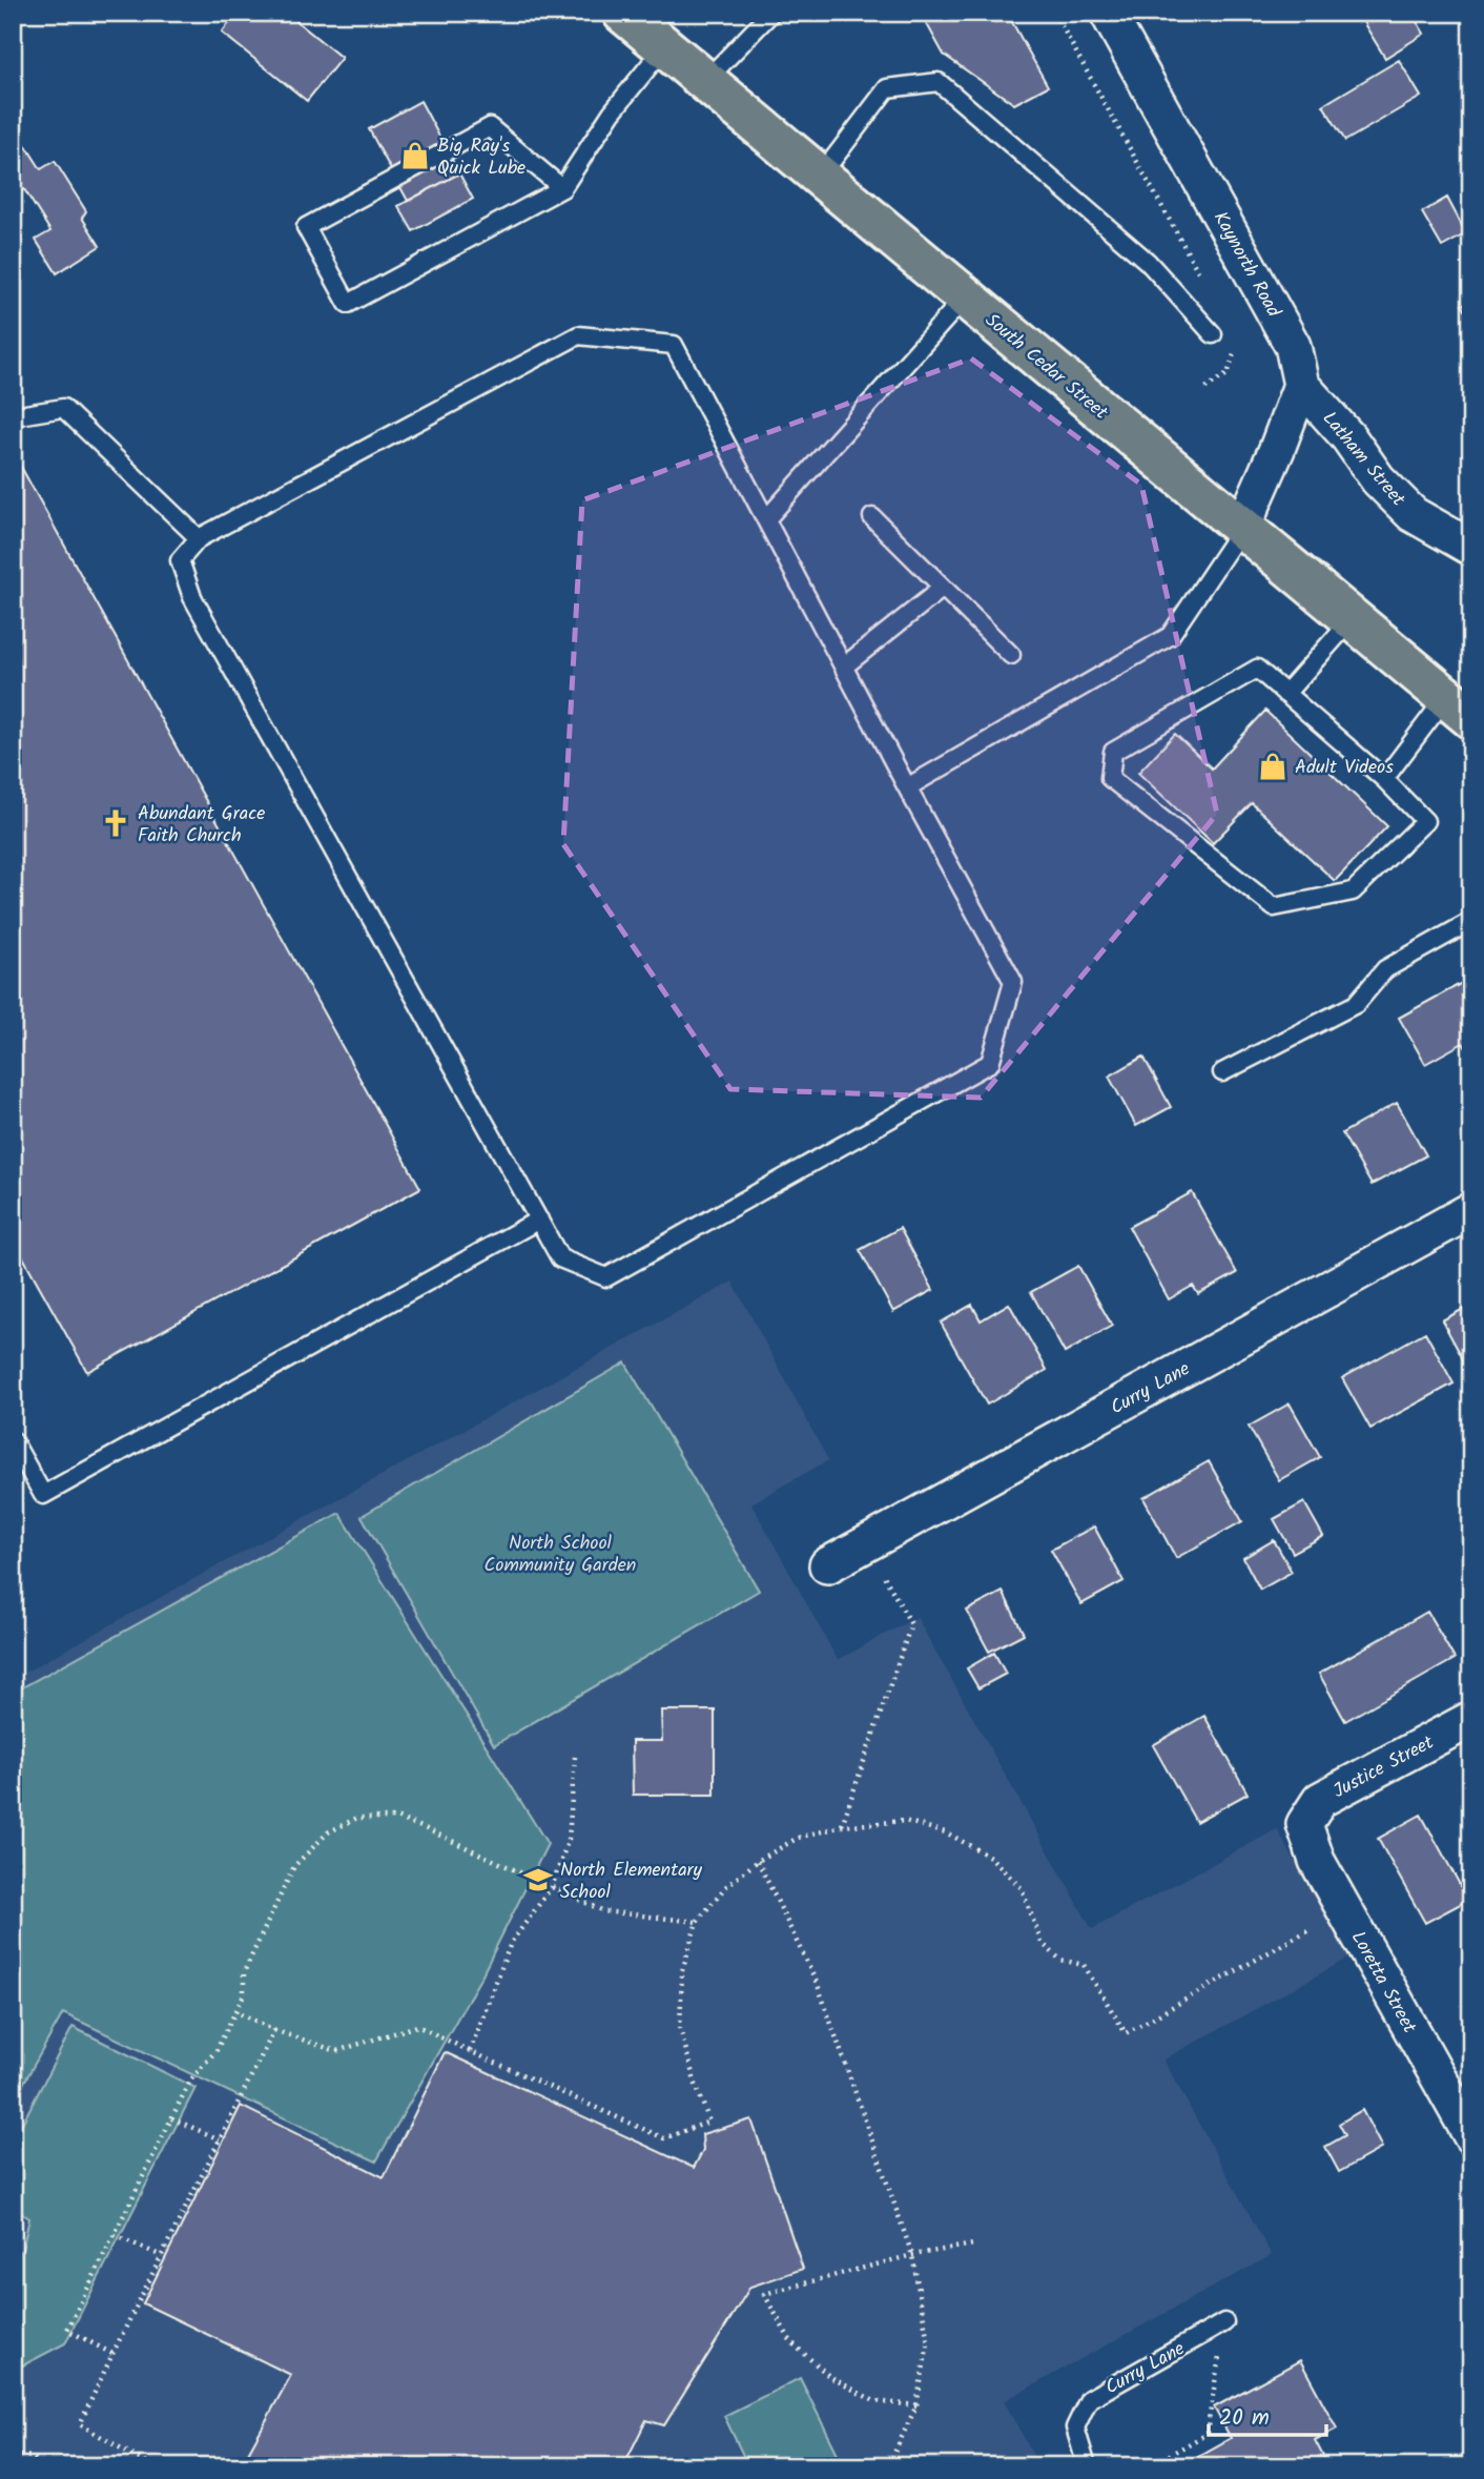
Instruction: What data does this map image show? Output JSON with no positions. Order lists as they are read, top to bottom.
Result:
{
  "streets": {
    "main road": ["South Cedar Street"],
    "street": [
      "Kaynorth Road",
      "Latham Street",
      "Curry Lane",
      "Justice Street",
      "Loretta Street"
    ]
  },
  "crossings": [
    ["Kaynorth Road", "Latham Street"],
    ["Justice Street", "Loretta Street"]
  ],
  "parks": ["North School Community Garden"],
  "places": {
    "shop": ["Big Ray's Quick Lube", "Adult Videos"],
    "church": ["Abundant Grace Faith Church"],
    "school or university": ["North Elementary School"]
  },
  "scale_bar": "20 m"
}
